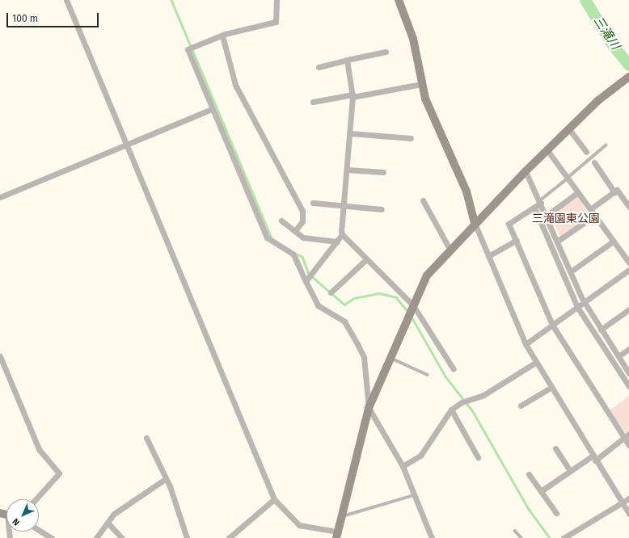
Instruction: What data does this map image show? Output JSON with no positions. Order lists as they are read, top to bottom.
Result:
{
  "water": ["三滝川"],
  "parks": ["三滝園東公園"],
  "scale_bar": "100 m",
  "north": "bottom left"
}
